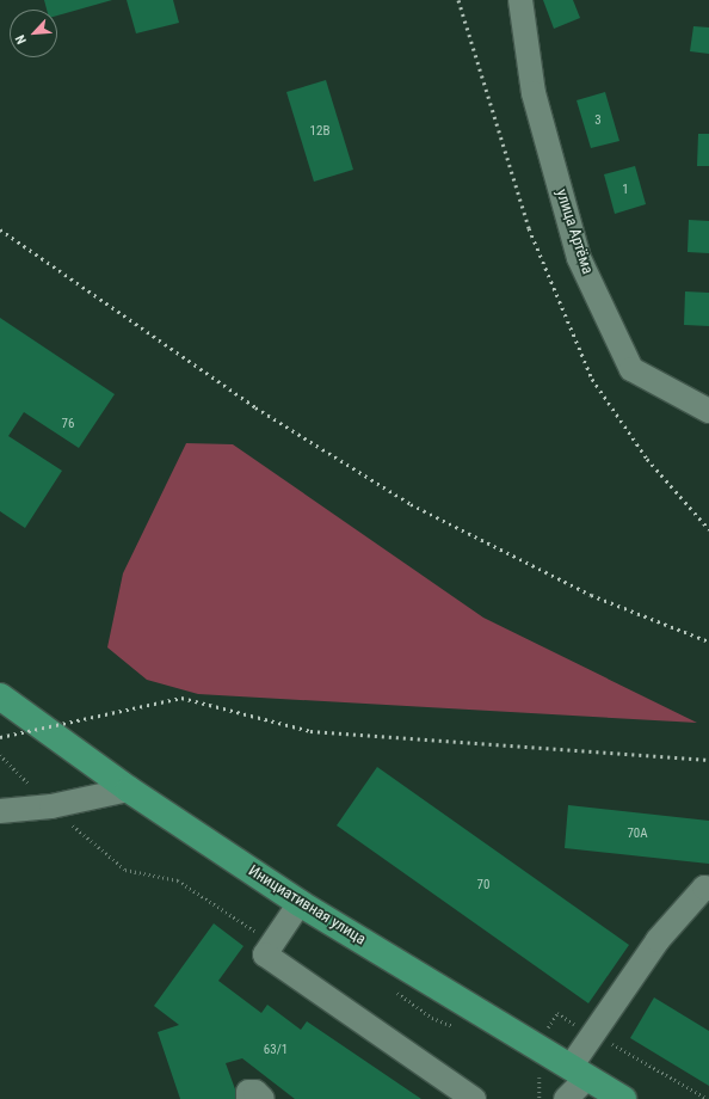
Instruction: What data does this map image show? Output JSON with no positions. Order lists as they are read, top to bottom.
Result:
{
  "streets": {
    "main road": ["Инициативная улица"],
    "street": ["улица Артёма"]
  },
  "house_numbers": [
    "3",
    "12В",
    "1",
    "76",
    "70А",
    "70",
    "63/1"
  ],
  "north": "bottom left"
}
